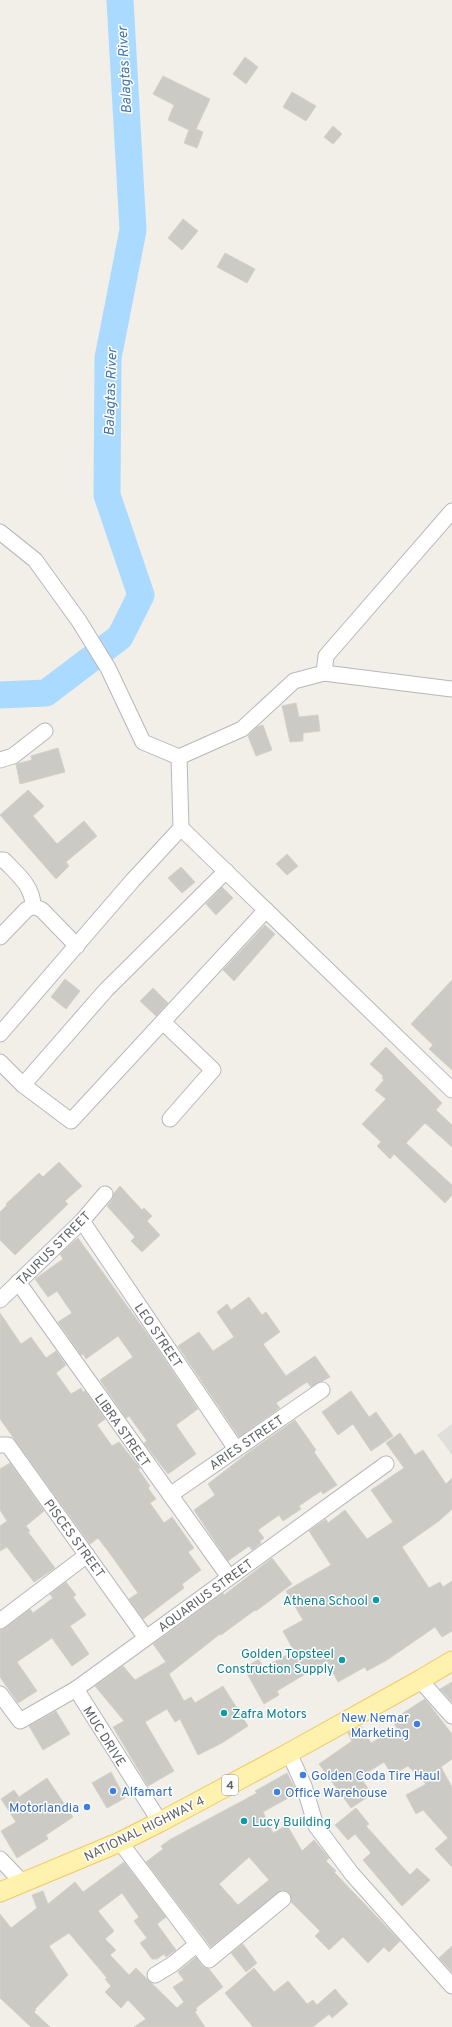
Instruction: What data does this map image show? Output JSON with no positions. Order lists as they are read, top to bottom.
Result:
{
  "streets": {
    "main road": ["4", "NATIONAL HIGHWAY 4"],
    "street": [
      "TAURUS STREET",
      "LEO STREET",
      "LIBRA STREET",
      "ARIES STREET",
      "PISCES STREET",
      "AQUARIUS STREET",
      "MUC DRIVE"
    ]
  },
  "crossings": [
    ["TAURUS STREET", "LEO STREET"],
    ["TAURUS STREET", "LIBRA STREET"],
    ["LEO STREET", "ARIES STREET"],
    ["LIBRA STREET", "ARIES STREET"],
    ["LIBRA STREET", "AQUARIUS STREET"],
    ["PISCES STREET", "AQUARIUS STREET"],
    ["AQUARIUS STREET", "MUC DRIVE"],
    ["MUC DRIVE", "NATIONAL HIGHWAY 4"]
  ],
  "water": ["Balagtas River"],
  "places": [
    "Athena School",
    "Golden Topsteel Construction Supply",
    "Zafra Motors",
    "New Nemar Marketing",
    "Golden Coda Tire Haul",
    "Alfamart",
    "Office Warehouse",
    "Motorlandia",
    "Lucy Building"
  ]
}
